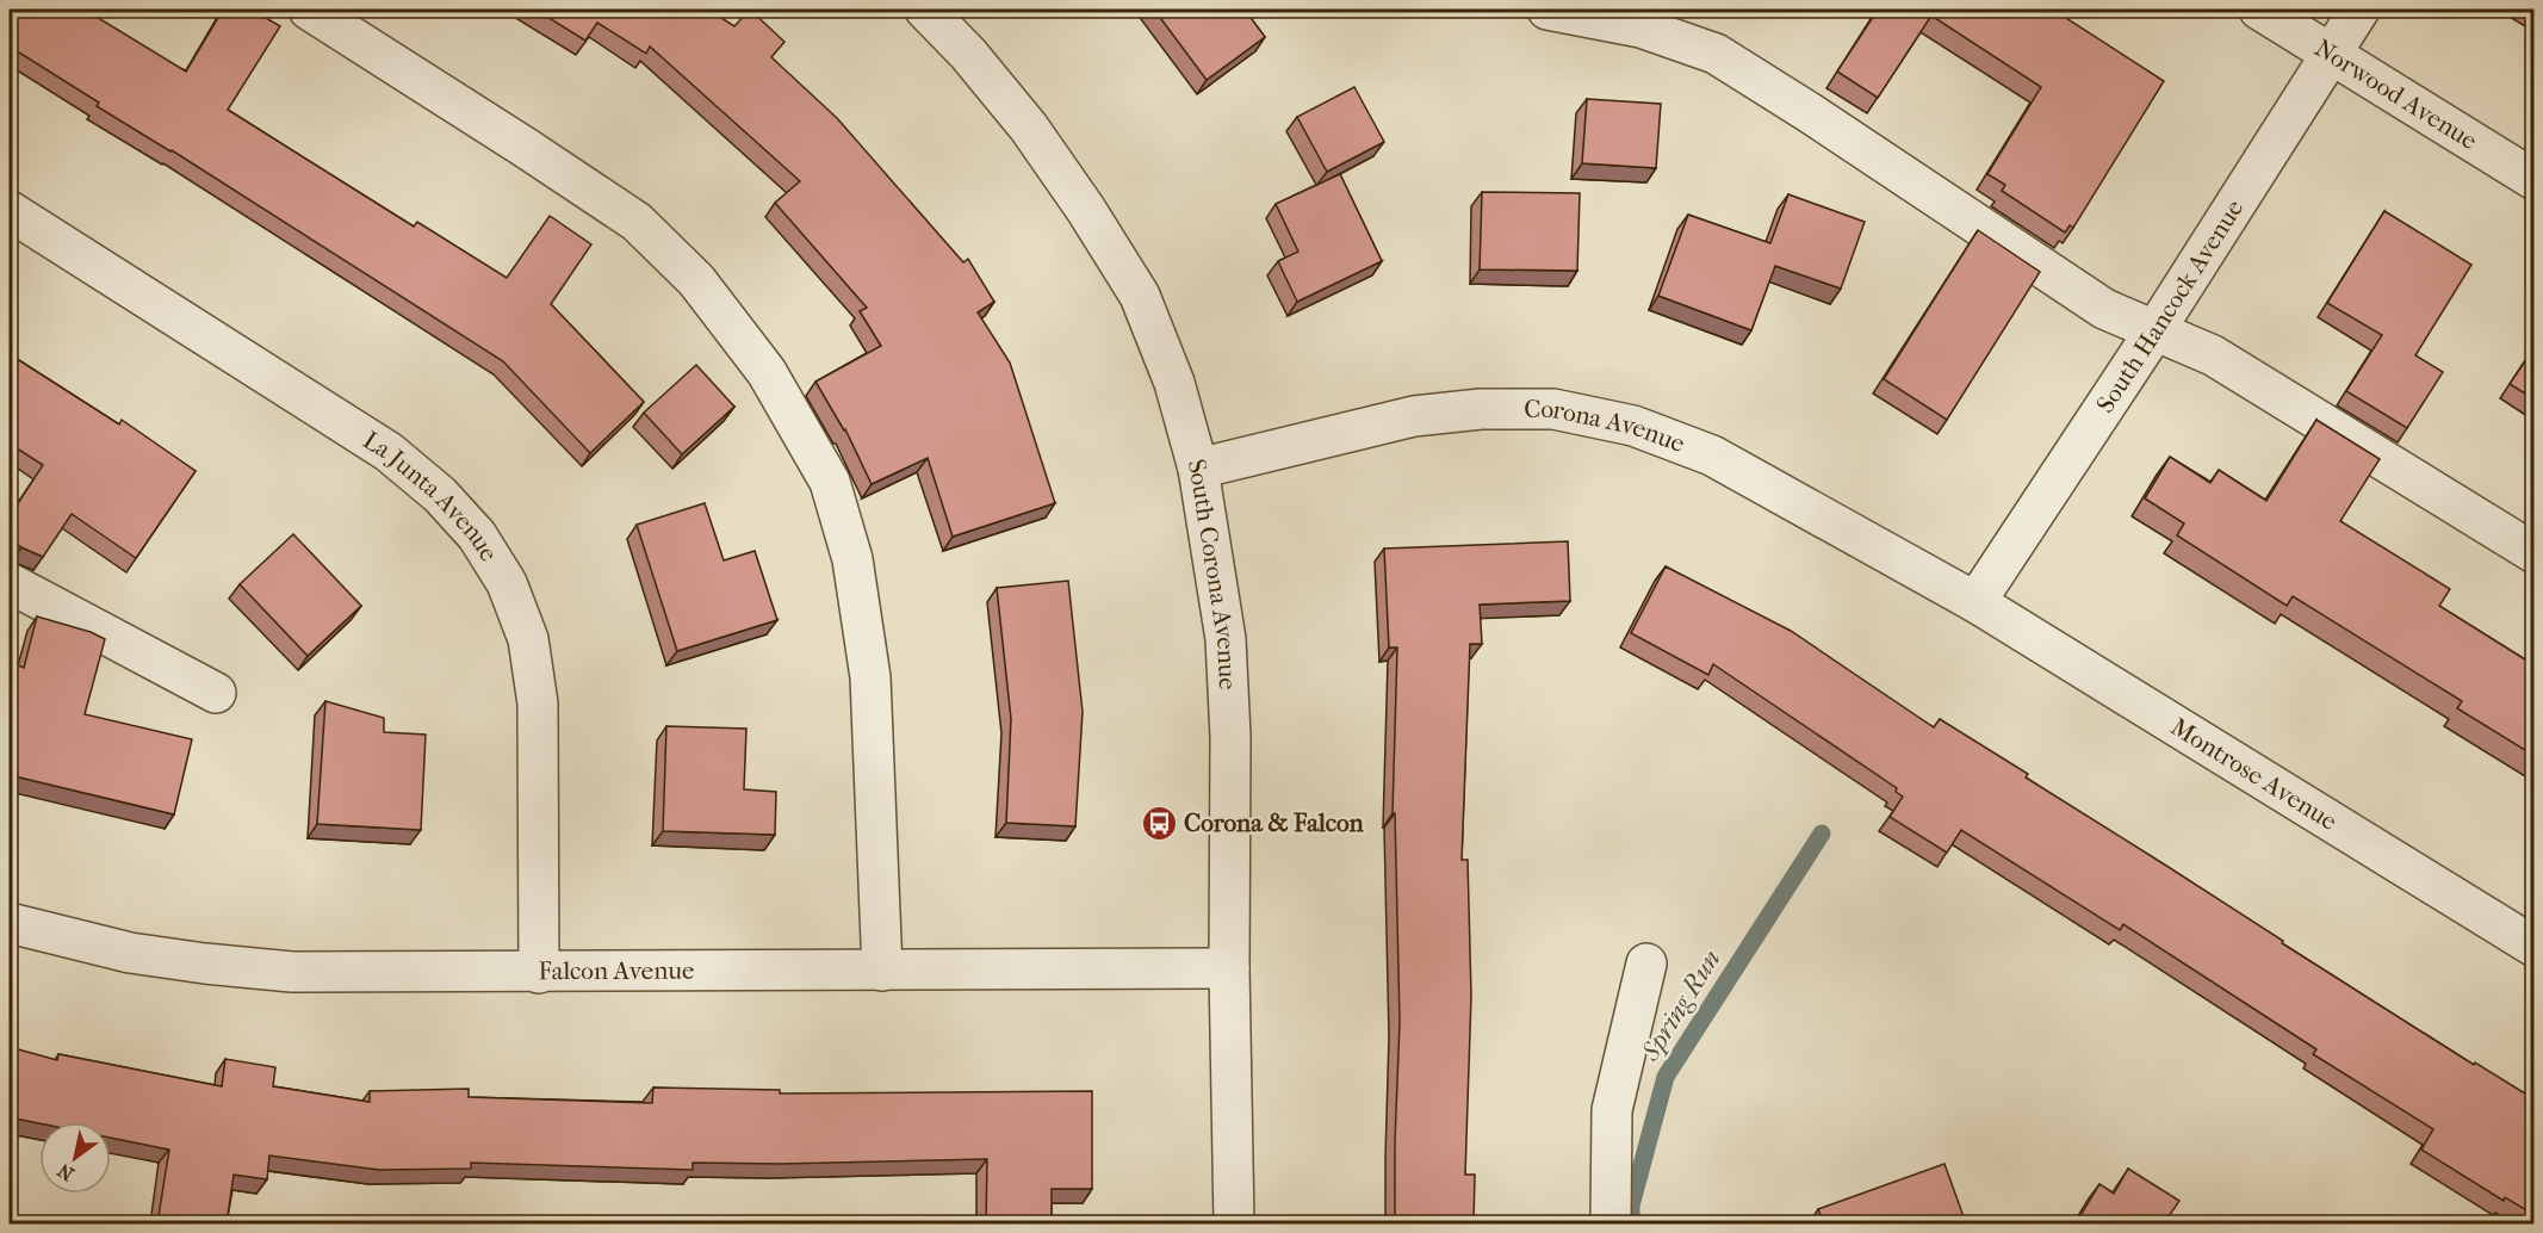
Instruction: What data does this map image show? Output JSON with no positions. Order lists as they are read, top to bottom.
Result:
{
  "streets": {
    "street": [
      "Norwood Avenue",
      "South Hancock Avenue",
      "Corona Avenue",
      "La Junta Avenue",
      "South Corona Avenue",
      "Montrose Avenue",
      "Falcon Avenue"
    ]
  },
  "crossings": [
    ["Norwood Avenue", "South Hancock Avenue"],
    ["South Hancock Avenue", "Corona Avenue"],
    ["South Hancock Avenue", "Montrose Avenue"],
    ["Corona Avenue", "South Corona Avenue"],
    ["Corona Avenue", "Montrose Avenue"],
    ["La Junta Avenue", "Falcon Avenue"],
    ["South Corona Avenue", "Falcon Avenue"]
  ],
  "water": ["Spring Run"],
  "places": {
    "bus stop": ["Corona & Falcon"]
  },
  "north": "bottom left"
}
